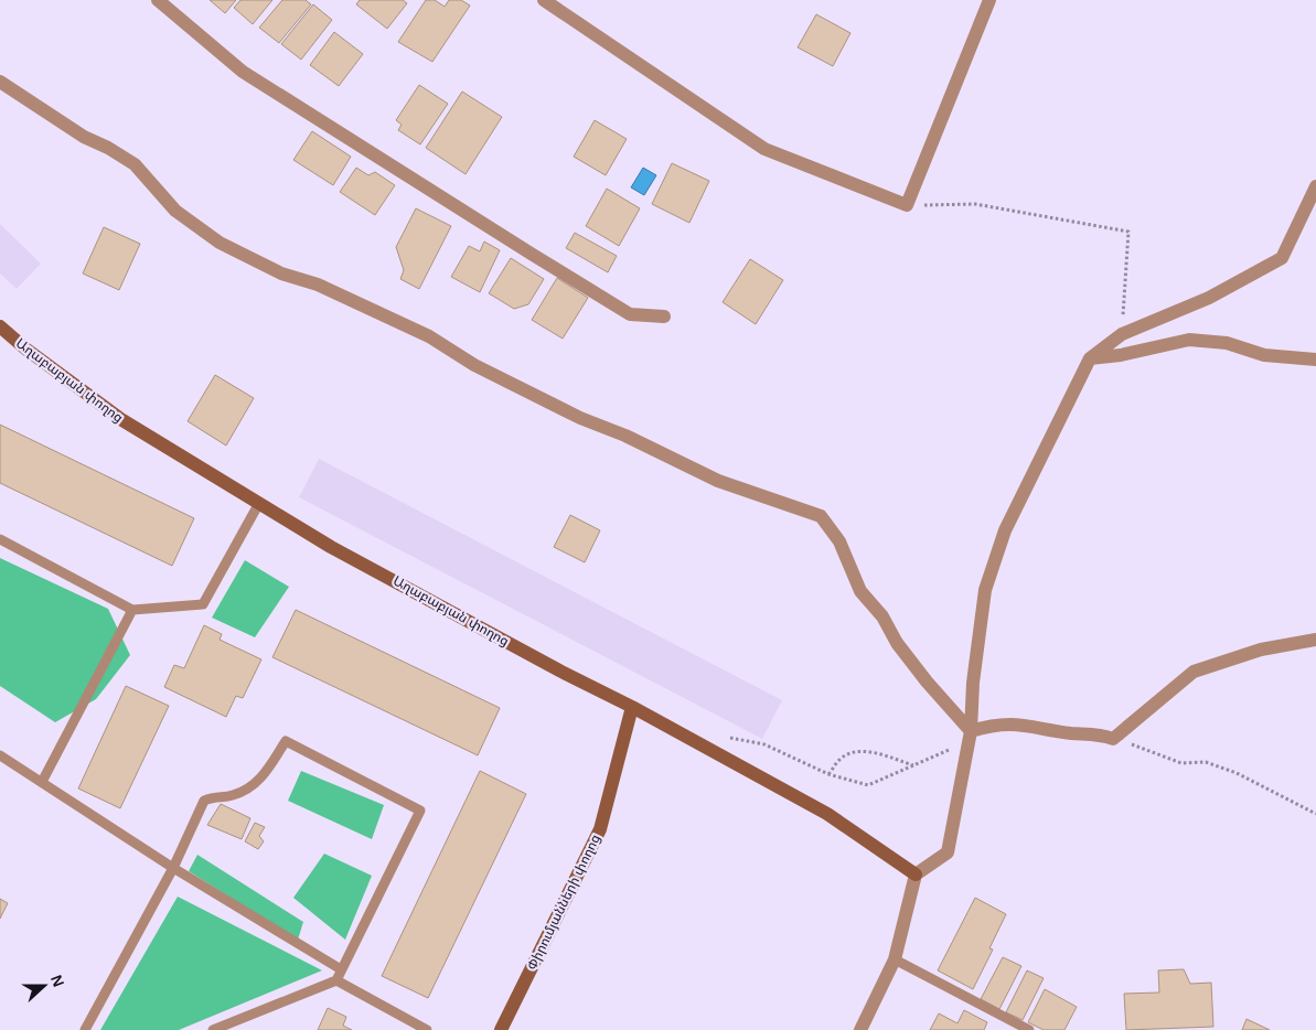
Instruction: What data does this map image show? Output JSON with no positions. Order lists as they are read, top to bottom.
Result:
{
  "streets": {
    "street": ["Աղաբաբյան փողոց", "Փիրումյանների փողոց"]
  },
  "crossings": [
    ["Աղաբաբյան փողոց", "Փիրումյանների փողոց"]
  ],
  "north": "right"
}
